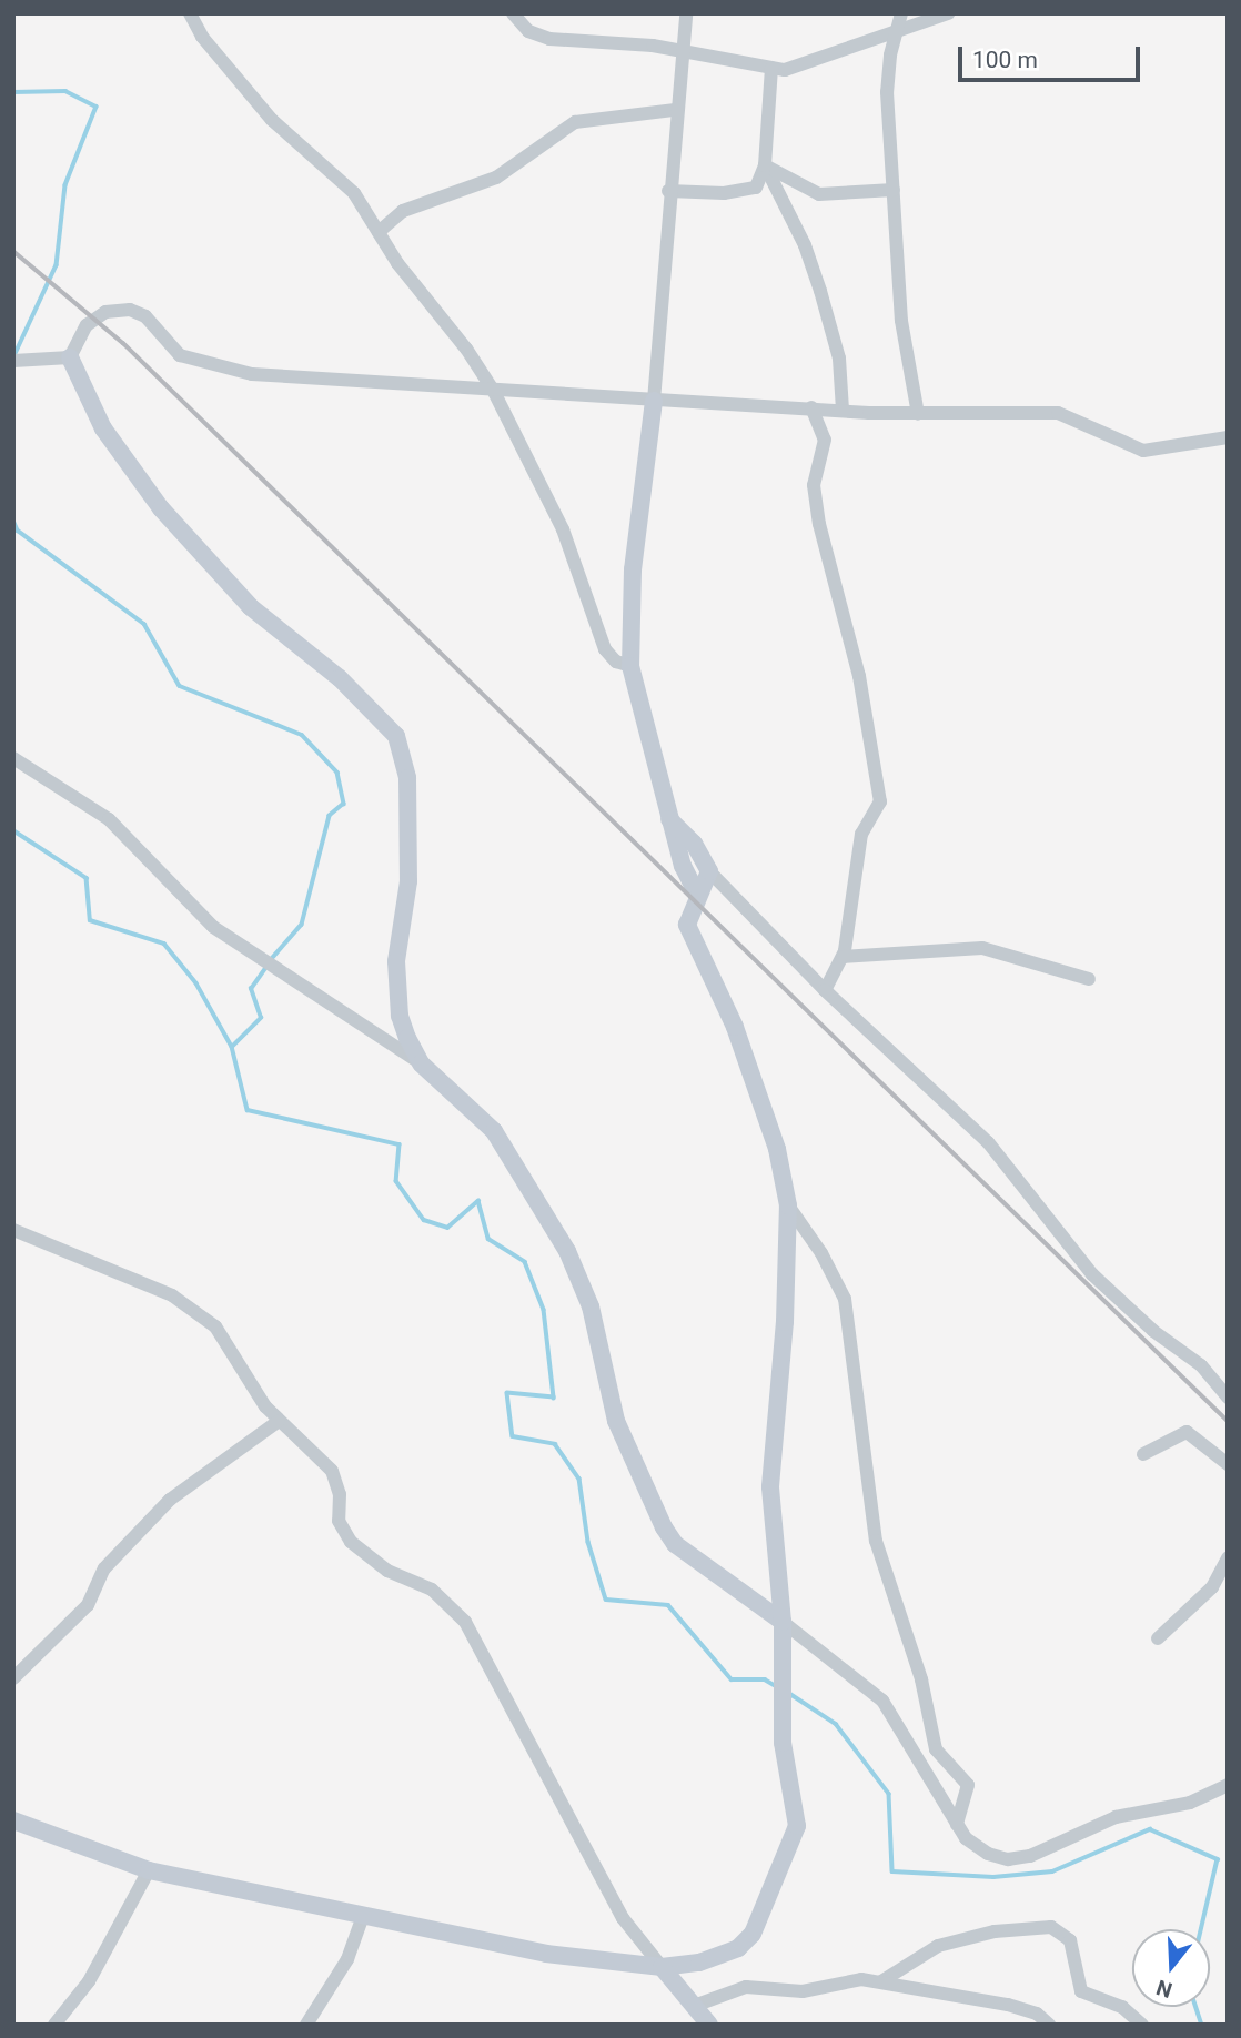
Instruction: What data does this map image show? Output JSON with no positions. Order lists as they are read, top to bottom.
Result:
{
  "scale_bar": "100 m",
  "north": "bottom"
}
